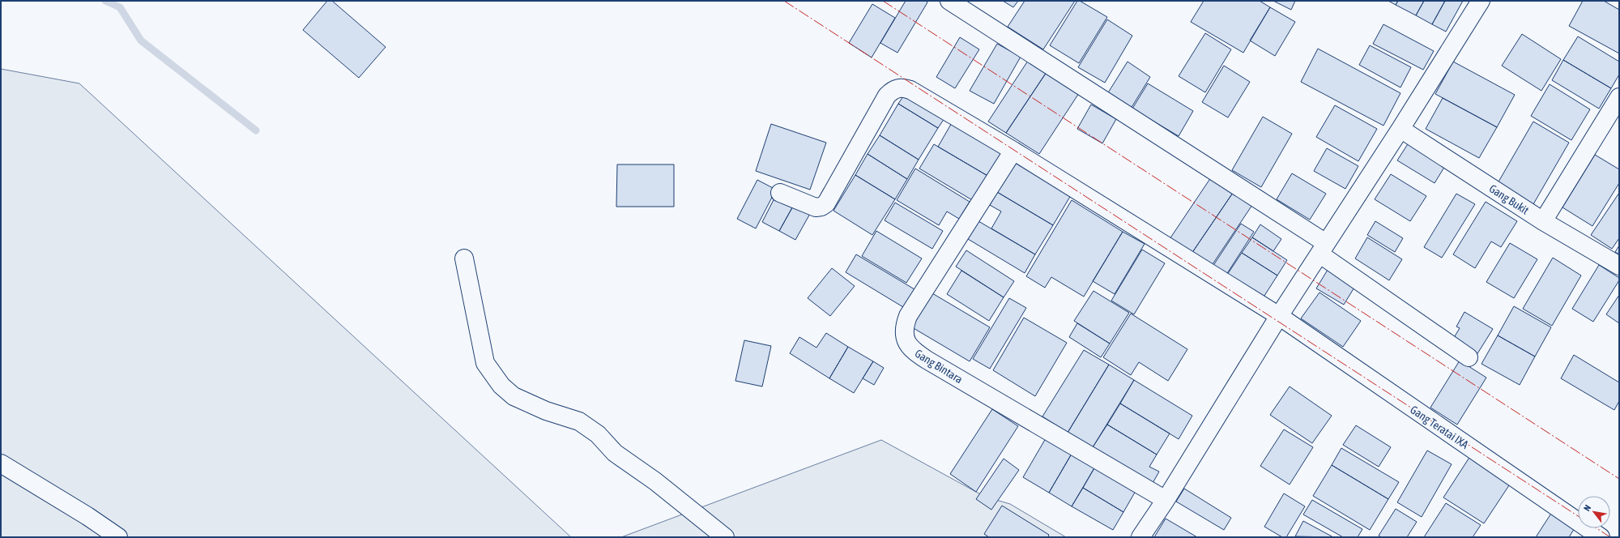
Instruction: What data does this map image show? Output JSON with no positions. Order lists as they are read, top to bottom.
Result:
{
  "streets": {
    "street": ["Gang Bukit", "Gang Bintara", "Gang Teratai IXA"]
  },
  "crossings": [
    ["Gang Bintara", "Gang Teratai IXA"]
  ],
  "north": "top left"
}
